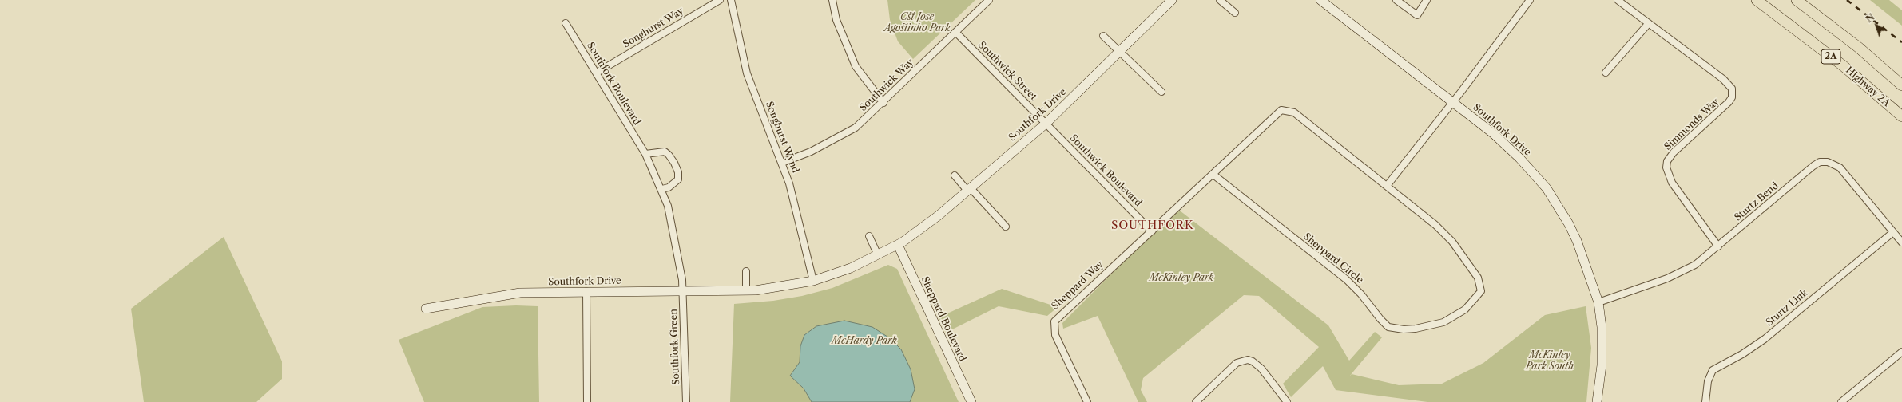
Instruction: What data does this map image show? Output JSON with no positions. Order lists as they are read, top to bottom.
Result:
{
  "streets": {
    "main road": ["2A", "Highway 2A"],
    "street": [
      "Songhurst Way",
      "Southwick Street",
      "Southfork Boulevard",
      "Southwick Way",
      "Southfork Drive",
      "Simmonds Way",
      "Songhurst Wynd",
      "Southwick Boulevard",
      "Sturtz Bend",
      "Sheppard Circle",
      "Sheppard Way",
      "Sturtz Link",
      "Sheppard Boulevard",
      "Southfork Green"
    ]
  },
  "crossings": [
    ["Songhurst Way", "Southfork Boulevard"],
    ["Southwick Street", "Southwick Way"],
    ["Southwick Street", "Southfork Drive"],
    ["Southwick Street", "Southwick Boulevard"],
    ["Southfork Boulevard", "Southfork Drive"],
    ["Southfork Boulevard", "Southfork Green"],
    ["Southwick Way", "Songhurst Wynd"],
    ["Southfork Drive", "Songhurst Wynd"],
    ["Southfork Drive", "Southwick Boulevard"],
    ["Southfork Drive", "Sturtz Bend"],
    ["Southfork Drive", "Sheppard Boulevard"],
    ["Southfork Drive", "Southfork Green"],
    ["Simmonds Way", "Sturtz Bend"],
    ["Southwick Boulevard", "Sheppard Circle"],
    ["Southwick Boulevard", "Sheppard Way"],
    ["Sturtz Bend", "Sturtz Link"],
    ["Sheppard Circle", "Sheppard Way"]
  ],
  "districts": ["SOUTHFORK"],
  "parks": [
    "Cst Jose Agostinho Park",
    "McKinley Park",
    "McHardy Park",
    "McKinley Park South"
  ],
  "north": "top left"
}
